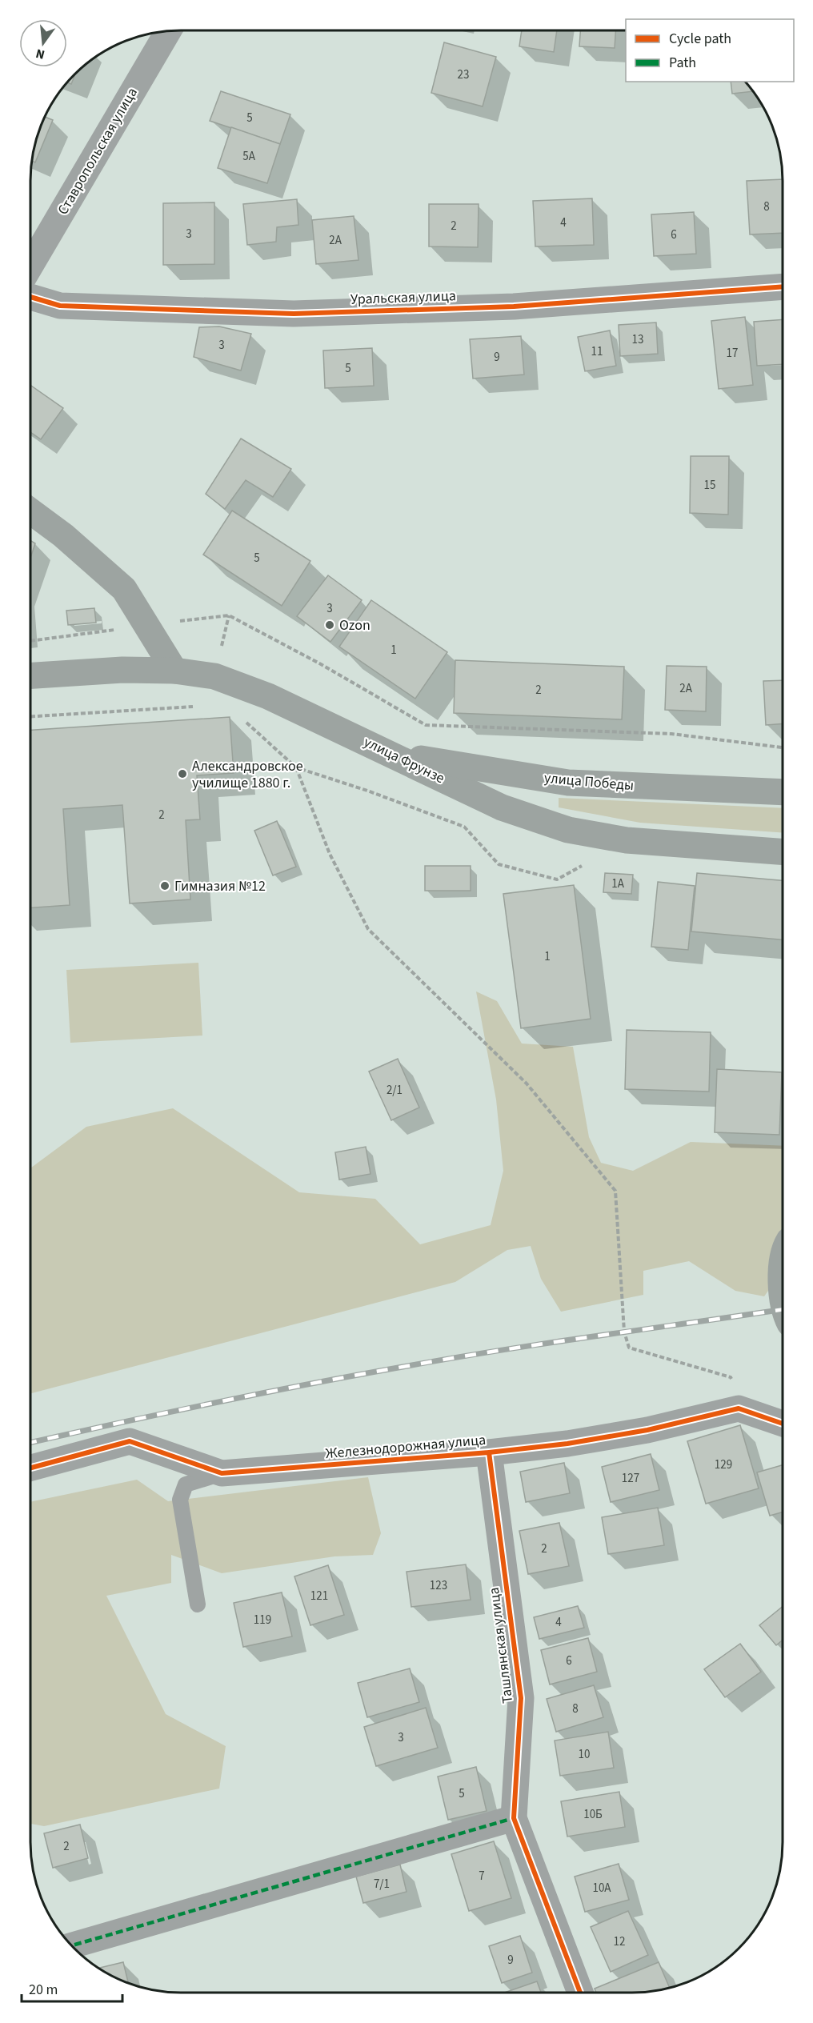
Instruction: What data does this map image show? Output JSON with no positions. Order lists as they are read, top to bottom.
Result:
{
  "streets": {
    "main road": ["улица Фрунзе", "улица Победы"],
    "street": [
      "Ставропольская улица",
      "Уральская улица",
      "Железнодорожная улица",
      "Ташлянская улица"
    ]
  },
  "crossings": [
    ["улица Фрунзе", "улица Победы"],
    ["Железнодорожная улица", "Ташлянская улица"]
  ],
  "places": ["Ozon", "Александровское училище 1880 г.", "Гимназия №12"],
  "house_numbers": [
    "23",
    "5",
    "5А",
    "8",
    "4",
    "2",
    "3",
    "6",
    "2А",
    "13",
    "3",
    "11",
    "17",
    "9",
    "5",
    "15",
    "5",
    "3",
    "1",
    "2А",
    "2",
    "2",
    "1А",
    "1",
    "2/1",
    "129",
    "127",
    "2",
    "123",
    "121",
    "119",
    "4",
    "6",
    "8",
    "3",
    "10",
    "5",
    "10Б",
    "2",
    "7",
    "7/1",
    "10А",
    "12",
    "9"
  ],
  "legend": ["Cycle path", "Path"],
  "scale_bar": "20 m",
  "north": "bottom"
}
